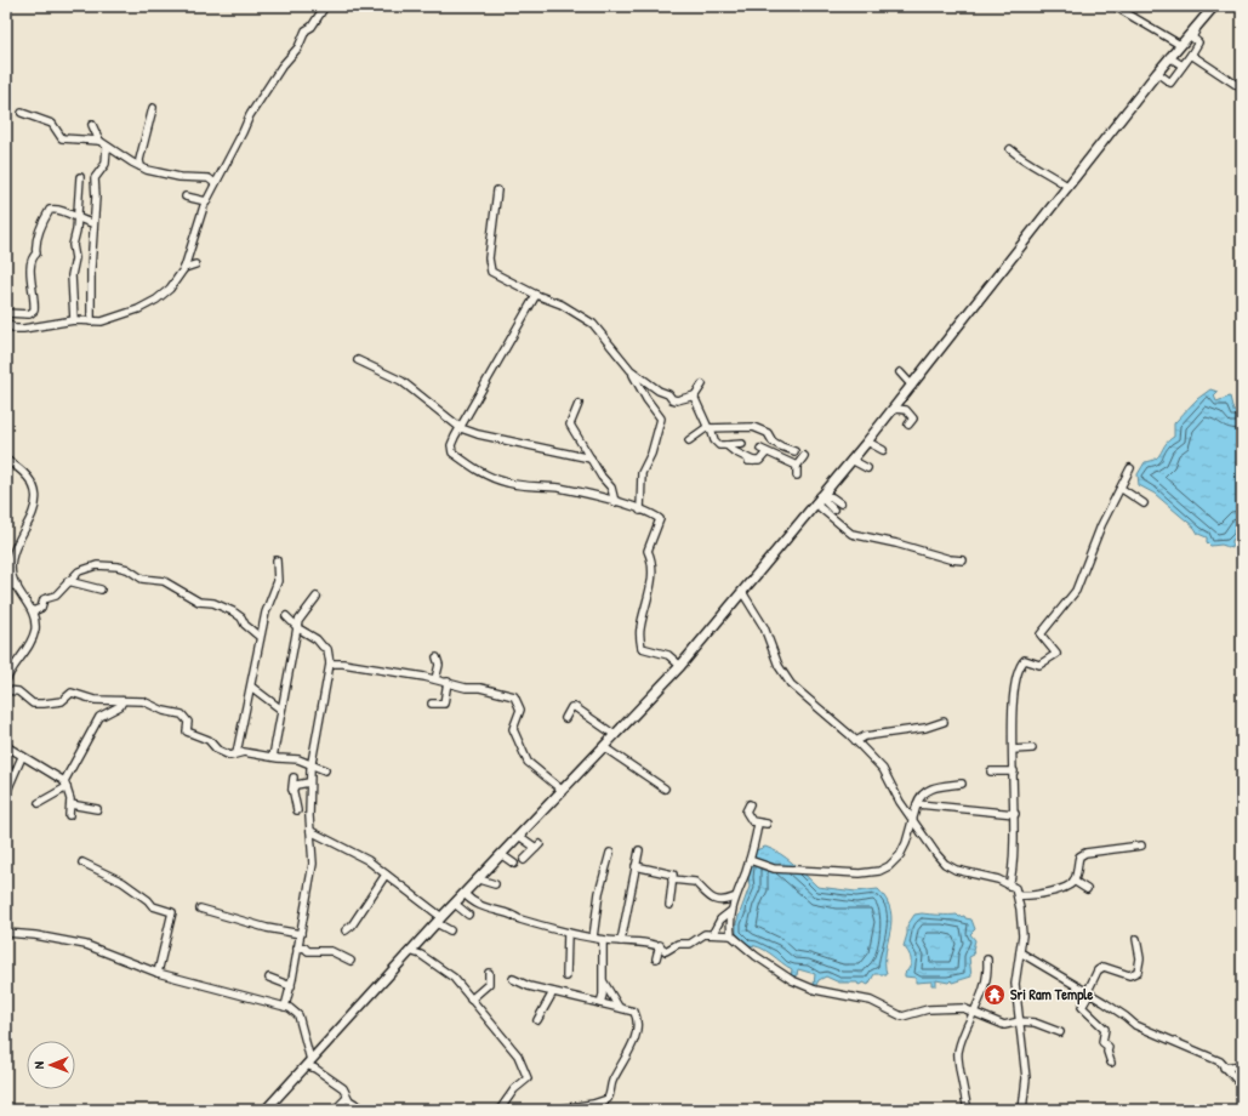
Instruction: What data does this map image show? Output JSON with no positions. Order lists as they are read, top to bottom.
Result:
{
  "places": {
    "temple": ["Sri Ram Temple"]
  },
  "north": "left"
}
